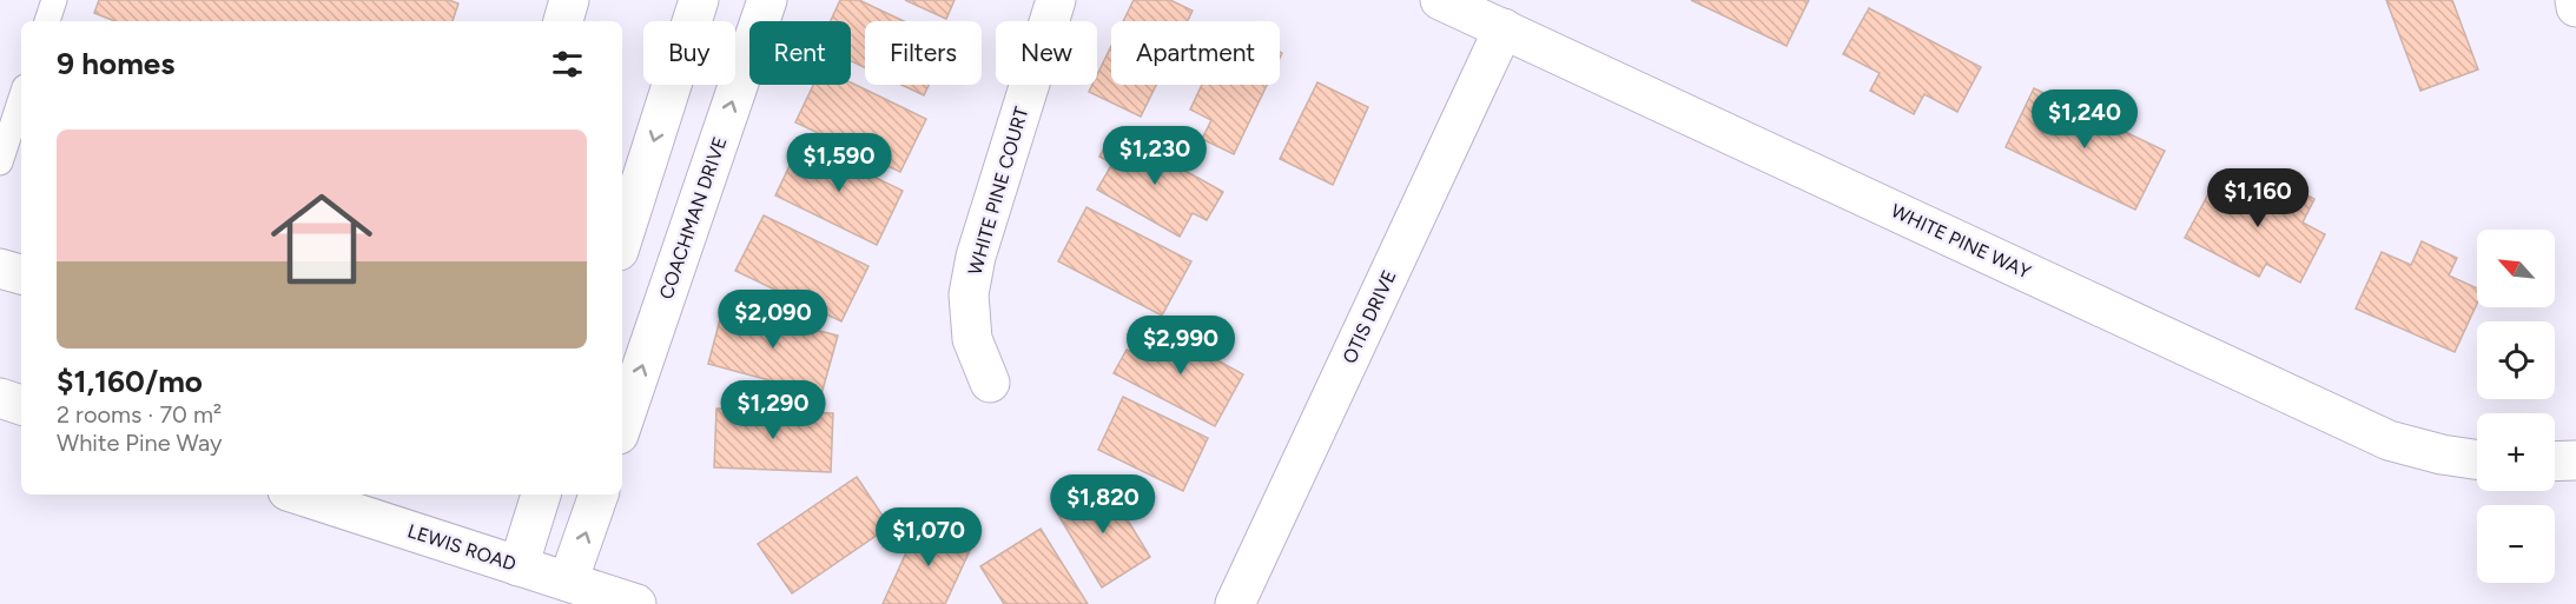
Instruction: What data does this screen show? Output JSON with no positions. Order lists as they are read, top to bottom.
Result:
{
  "streets": {
    "street": [
      "WHITE PINE COURT",
      "COACHMAN DRIVE",
      "WHITE PINE WAY",
      "OTIS DRIVE",
      "LEWIS ROAD"
    ]
  },
  "crossings": [
    ["WHITE PINE WAY", "OTIS DRIVE"]
  ],
  "north": "top left",
  "page": {
    "chip": [
      "Buy",
      "Rent",
      "Filters",
      "New",
      "Apartment"
    ],
    "heading": "9 homes",
    "price": [
      "$1,240",
      "$1,230",
      "$1,590",
      "$1,160",
      "$2,090",
      "$2,990",
      "$1,290",
      "$1,820",
      "$1,070"
    ],
    "list": [
      {
        "name": "$1,160/mo",
        "note": "2 rooms · 70 m² · White Pine Way"
      }
    ],
    "map_buttons": ["+", "−"]
  }
}
